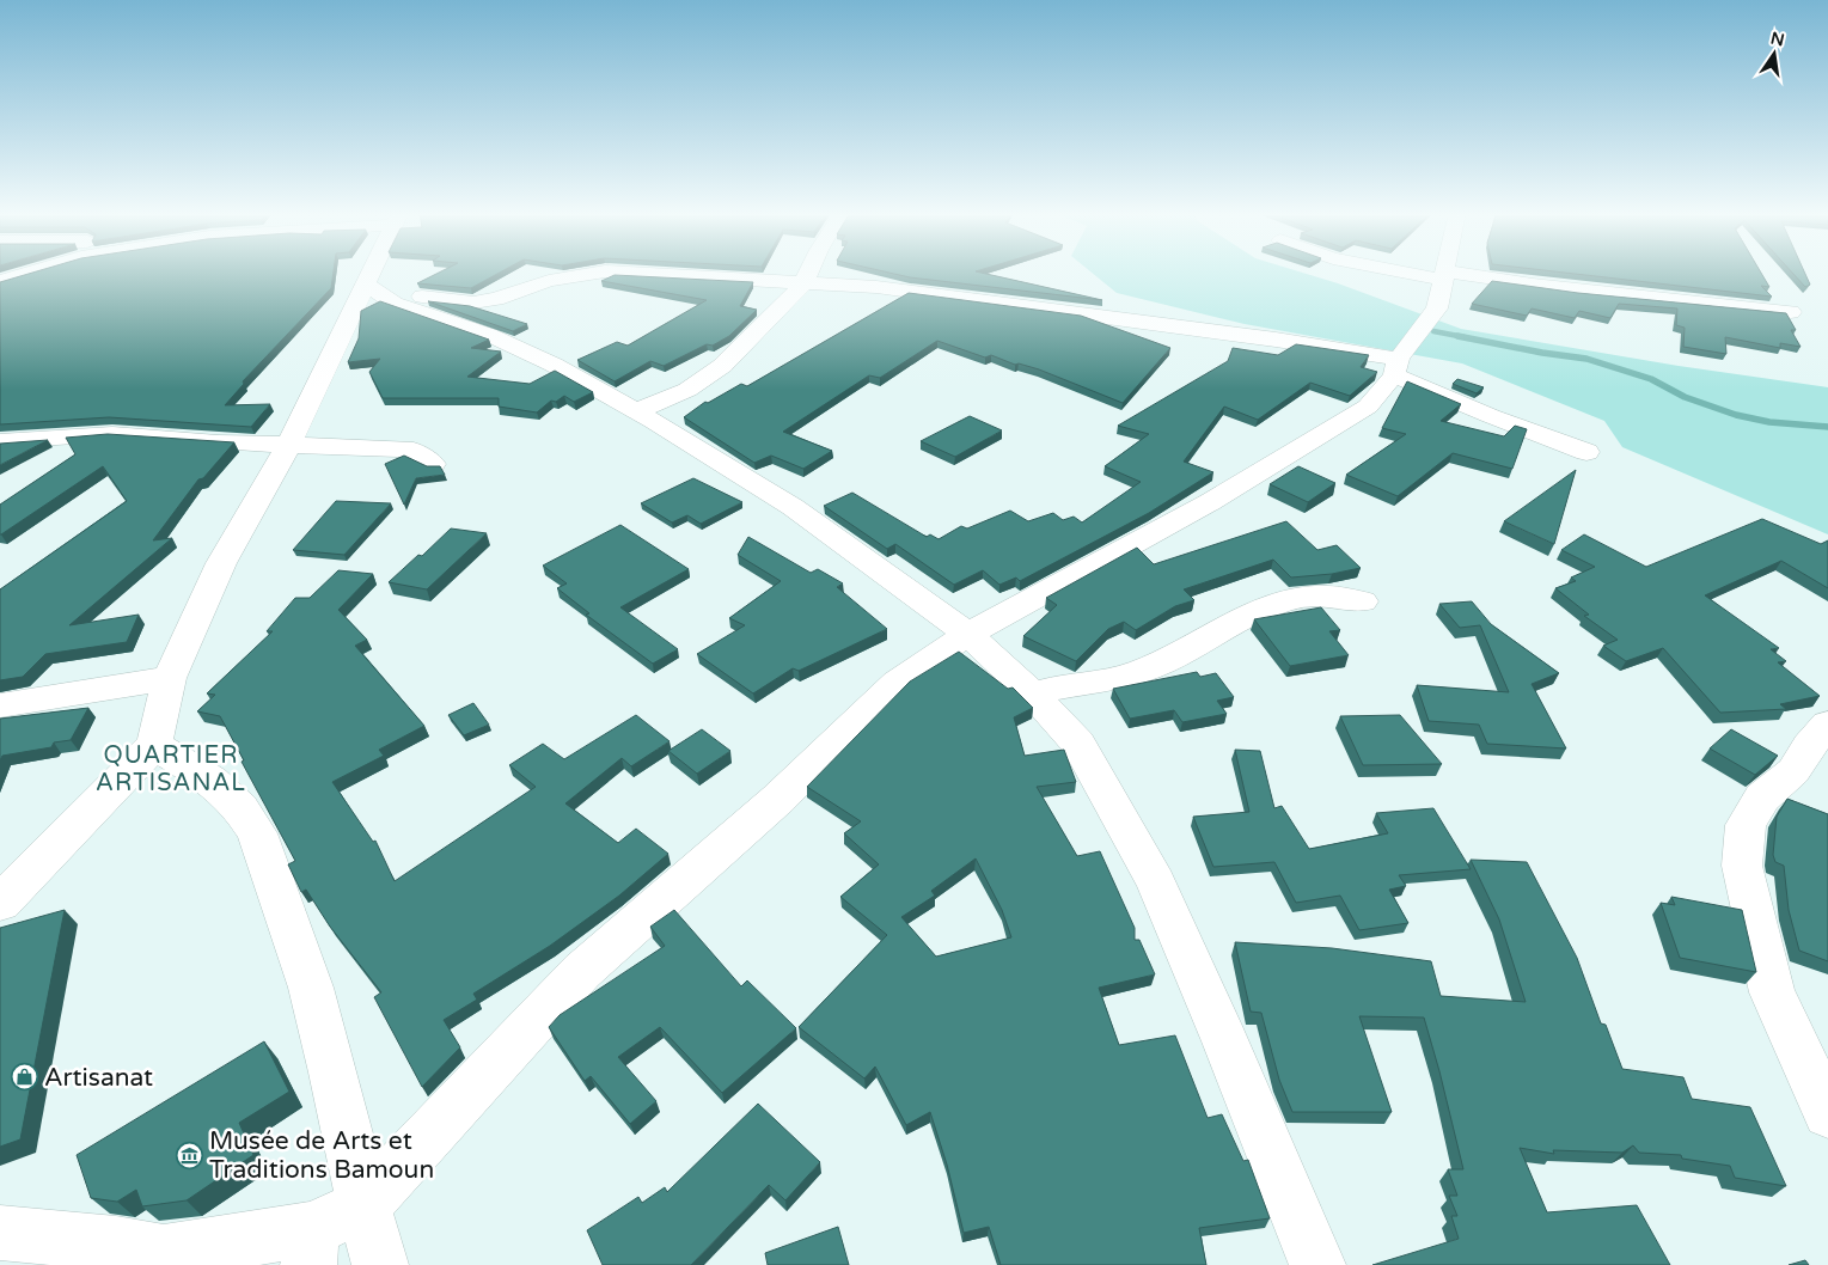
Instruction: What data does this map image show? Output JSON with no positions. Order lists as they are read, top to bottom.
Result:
{
  "districts": ["QUARTIER ARTISANAL"],
  "places": {
    "shop": ["Artisanat"],
    "museum": ["Musée de Arts et Traditions Bamoun"]
  },
  "north": "top"
}
